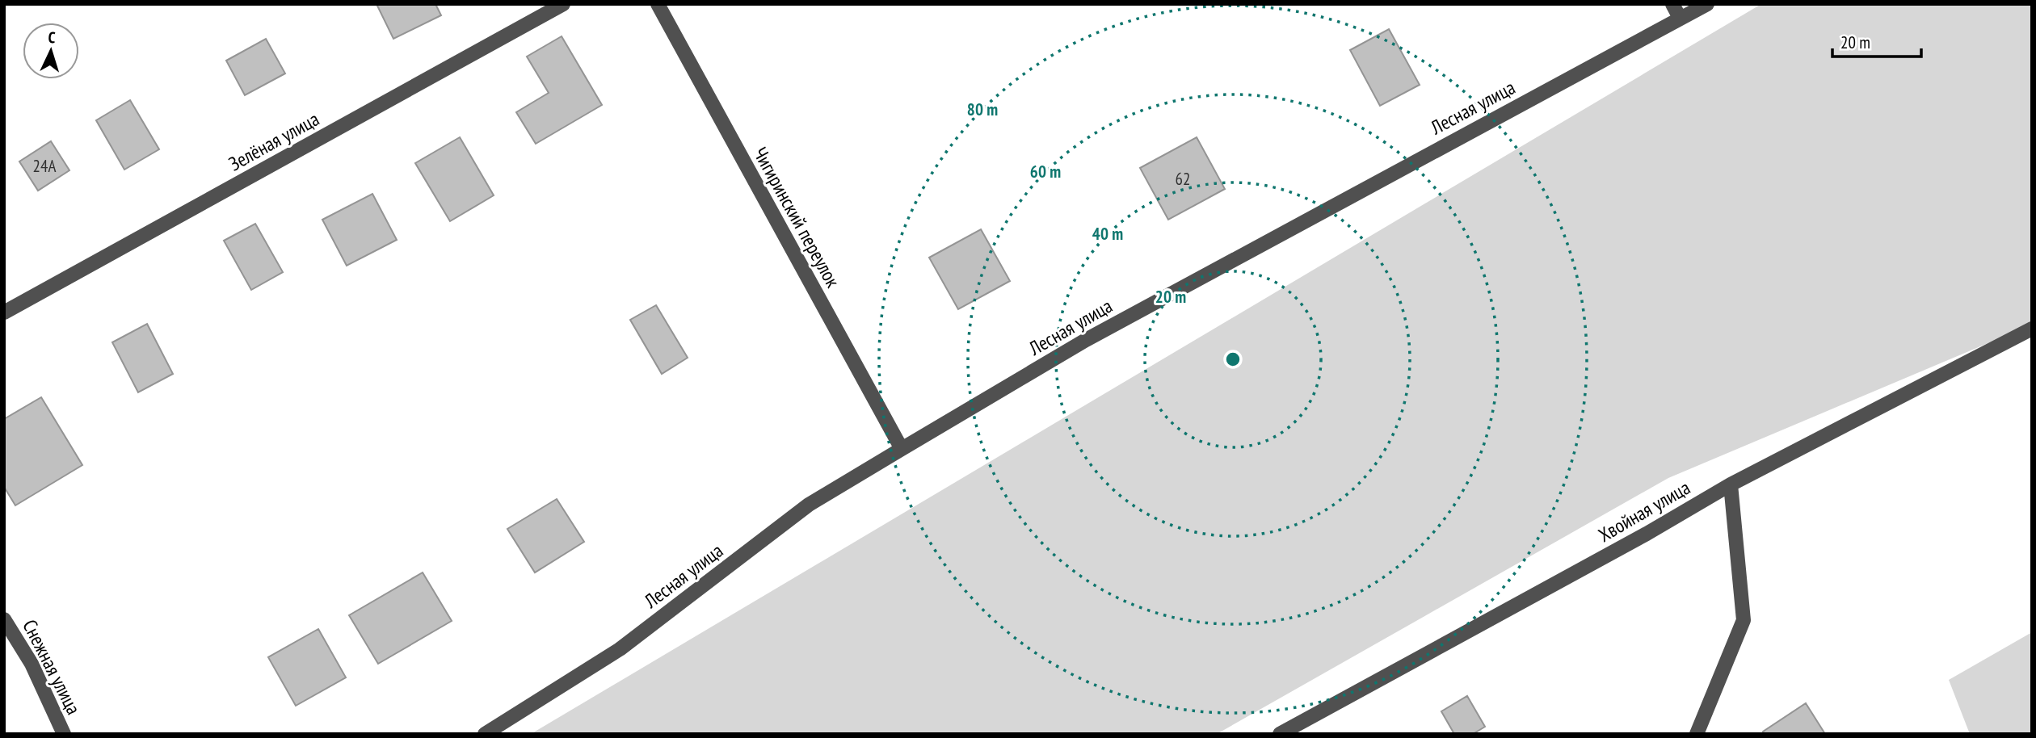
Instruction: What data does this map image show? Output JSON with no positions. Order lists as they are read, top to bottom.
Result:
{
  "streets": {
    "street": [
      "Лесная улица",
      "Зелёная улица",
      "Чигиринский переулок",
      "Хвойная улица",
      "Снежная улица"
    ]
  },
  "crossings": [
    ["Лесная улица", "Чигиринский переулок"]
  ],
  "house_numbers": ["24А", "62"],
  "scale_bar": "20 m",
  "north": "top",
  "rings": [
    "80 m",
    "60 m",
    "40 m",
    "20 m"
  ]
}
